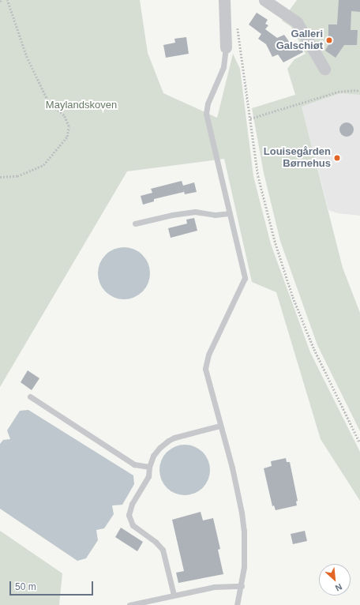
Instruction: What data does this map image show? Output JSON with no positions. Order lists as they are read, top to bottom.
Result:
{
  "parks": ["Maylandskoven"],
  "places": ["Galleri Galschiøt", "Louisegården Børnehus"],
  "scale_bar": "50 m",
  "north": "bottom right"
}
